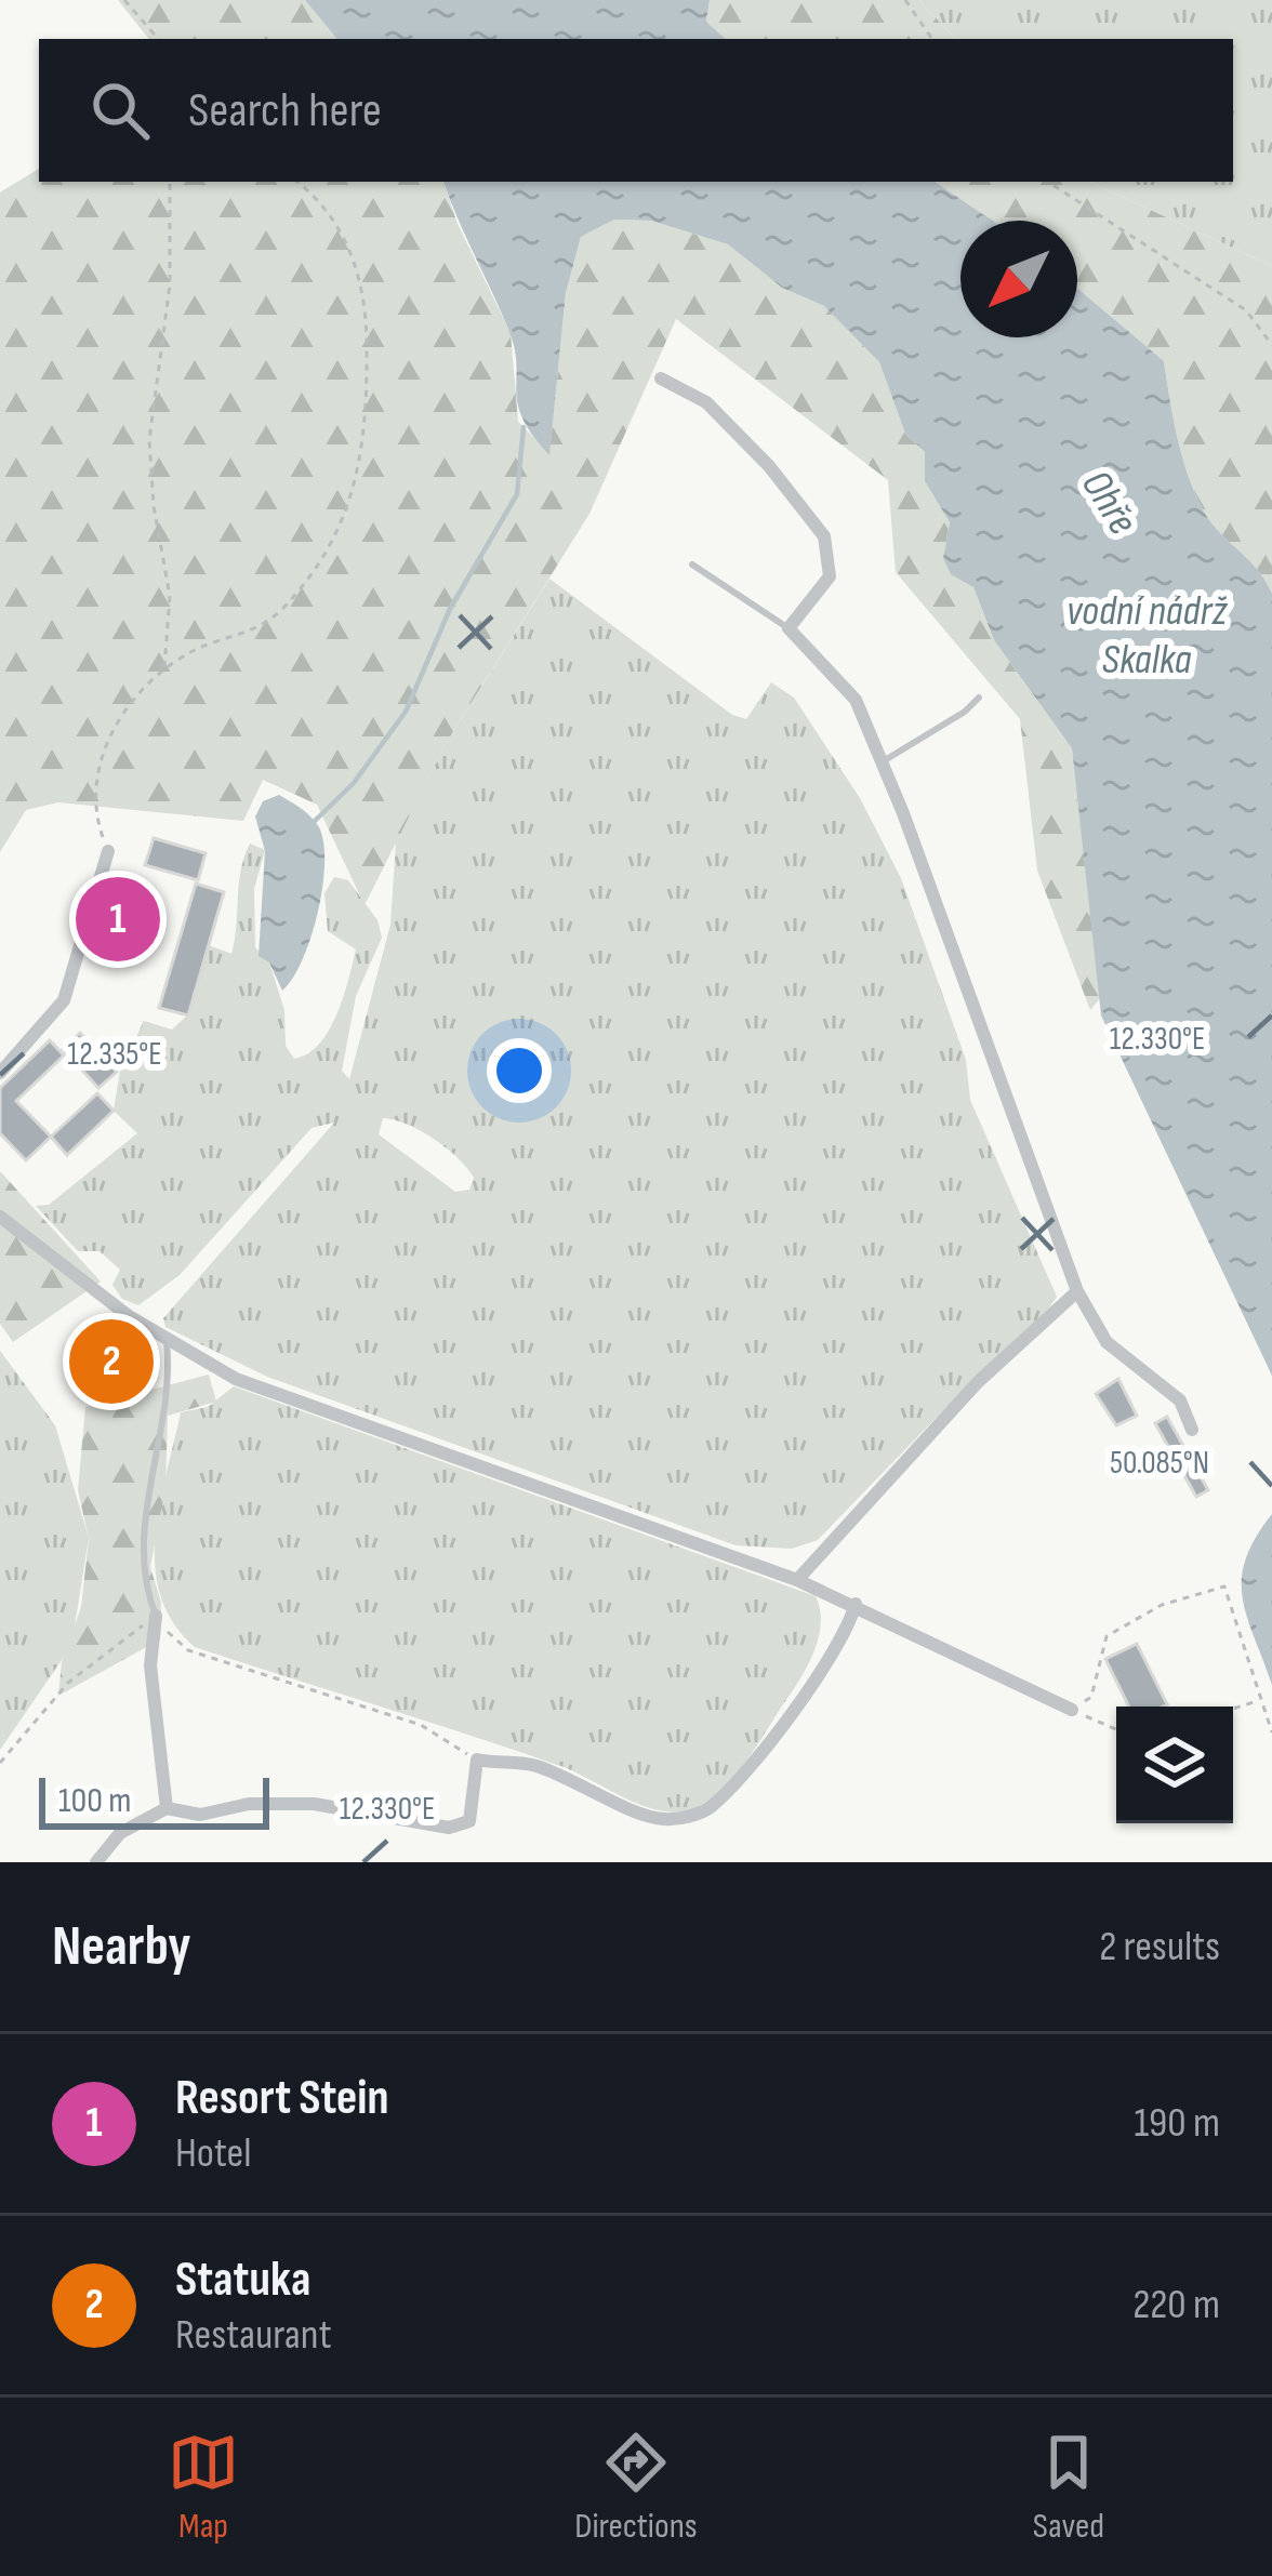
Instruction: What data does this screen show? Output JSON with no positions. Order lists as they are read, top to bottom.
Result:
{
  "water": ["Ohře", "vodní nádrž Skalka"],
  "scale_bar": "100 m",
  "north": "bottom left",
  "page": {
    "search": "Search here",
    "pins": ["1", "2"],
    "scale": "100 m",
    "heading": ["Nearby", "2 results"],
    "list": [
      {
        "mark": "1",
        "name": "Resort Stein",
        "note": "Hotel",
        "value": "190 m"
      },
      {
        "mark": "2",
        "name": "Statuka",
        "note": "Restaurant",
        "value": "220 m"
      }
    ],
    "nav": ["Map", "Directions", "Saved"]
  },
  "coordinates": ["12.330°E", "12.335°E", "50.085°N"]
}
